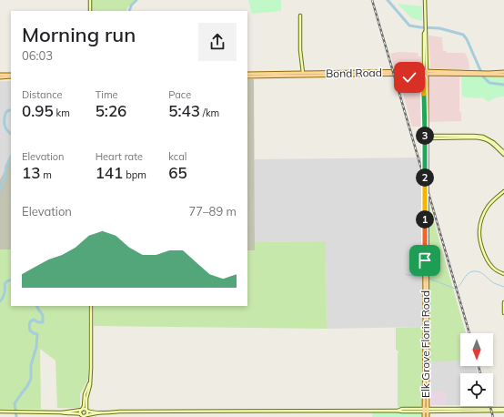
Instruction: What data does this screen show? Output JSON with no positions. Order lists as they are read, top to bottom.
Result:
{
  "streets": {
    "main road": ["Bond Road", "Elk Grove Florin Road"]
  },
  "crossings": [
    ["Bond Road", "Elk Grove Florin Road"]
  ],
  "north": "bottom",
  "page": {
    "heading": ["Morning run", "06:03"],
    "stats": [
      ["Distance", "0.95 km"],
      ["Time", "5:26"],
      ["Pace", "5:43 /km"],
      ["Elevation", "13 m"],
      ["Heart rate", "141 bpm"],
      ["kcal", "65"]
    ],
    "pins": ["3", "2", "1"],
    "chart": ["Elevation", "77–89 m"]
  }
}
